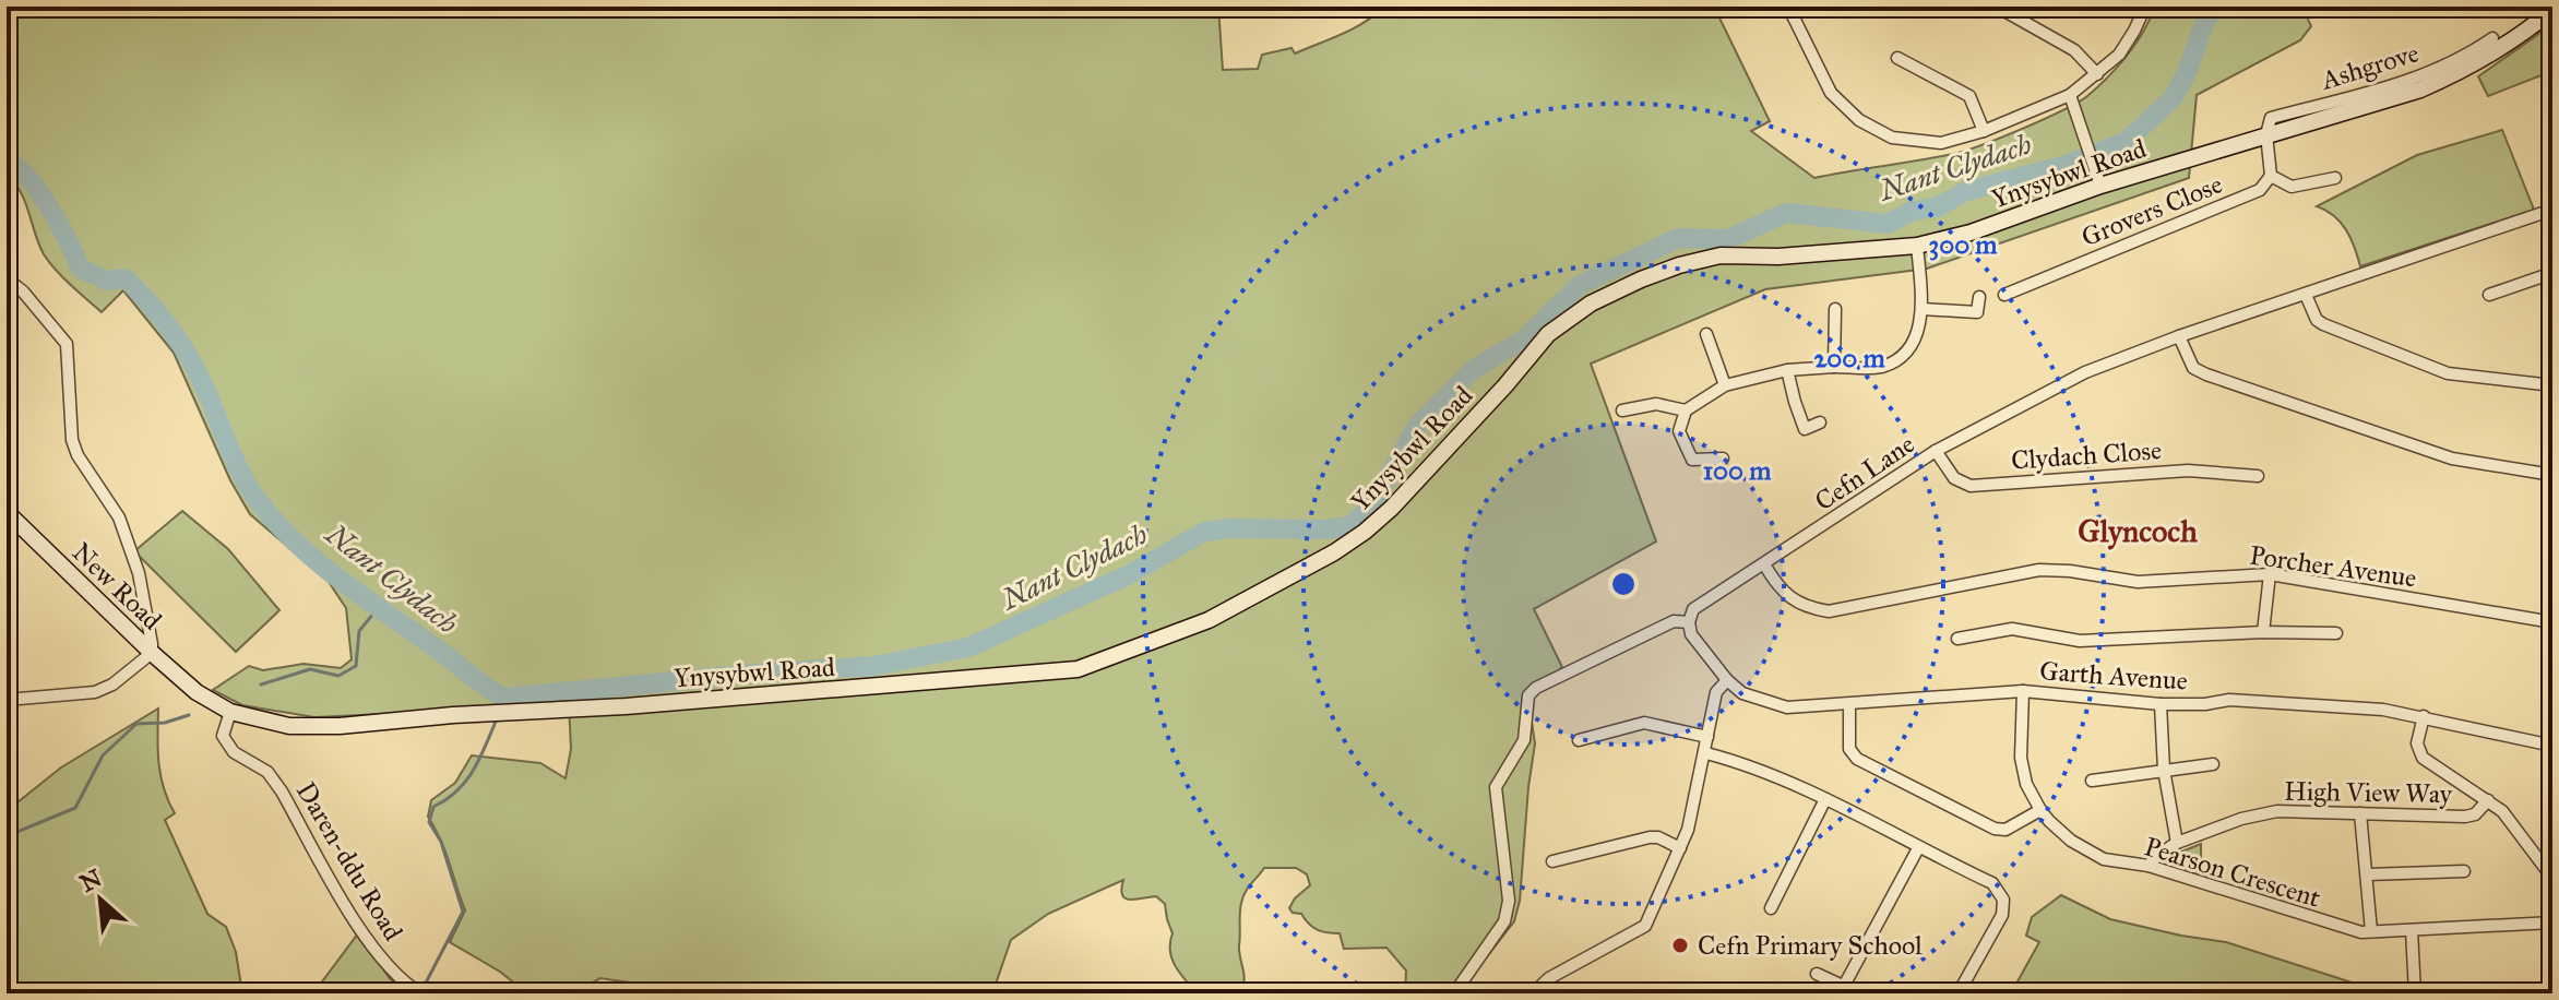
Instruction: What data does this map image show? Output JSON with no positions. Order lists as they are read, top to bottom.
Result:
{
  "streets": {
    "main road": ["Ynysybwl Road", "New Road"],
    "street": [
      "Ashgrove",
      "Grovers Close",
      "Clydach Close",
      "Cefn Lane",
      "Porcher Avenue",
      "Garth Avenue",
      "High View Way",
      "Daren-ddu Road",
      "Pearson Crescent"
    ]
  },
  "crossings": [
    ["Ashgrove", "Ynysybwl Road"],
    ["Ynysybwl Road", "New Road"],
    ["Ynysybwl Road", "Daren-ddu Road"],
    ["Clydach Close", "Cefn Lane"],
    ["Cefn Lane", "Porcher Avenue"],
    ["Garth Avenue", "Pearson Crescent"],
    ["High View Way", "Pearson Crescent"]
  ],
  "districts": ["Glyncoch"],
  "water": ["Nant Clydach"],
  "places": ["Cefn Primary School"],
  "north": "top left",
  "rings": ["300 m", "200 m", "100 m"]
}
